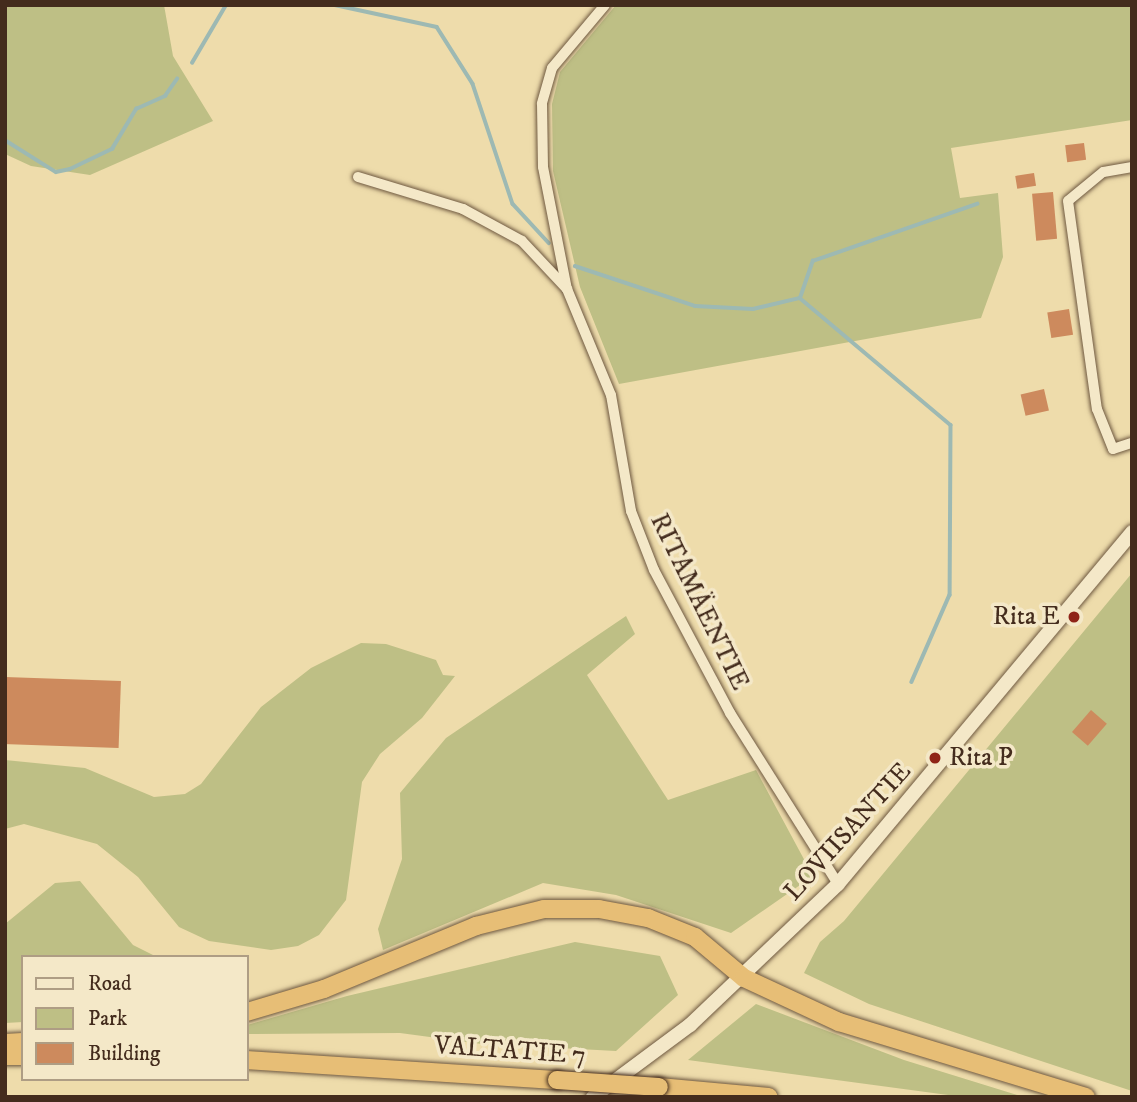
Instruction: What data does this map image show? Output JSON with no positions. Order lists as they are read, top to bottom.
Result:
{
  "streets": {
    "highway": ["VALTATIE 7"],
    "main road": ["LOVIISANTIE"],
    "street": ["RITAMÄENTIE"]
  },
  "crossings": [
    ["RITAMÄENTIE", "LOVIISANTIE"]
  ],
  "places": ["Rita E", "Rita P"],
  "legend": ["Road", "Park", "Building"]
}
